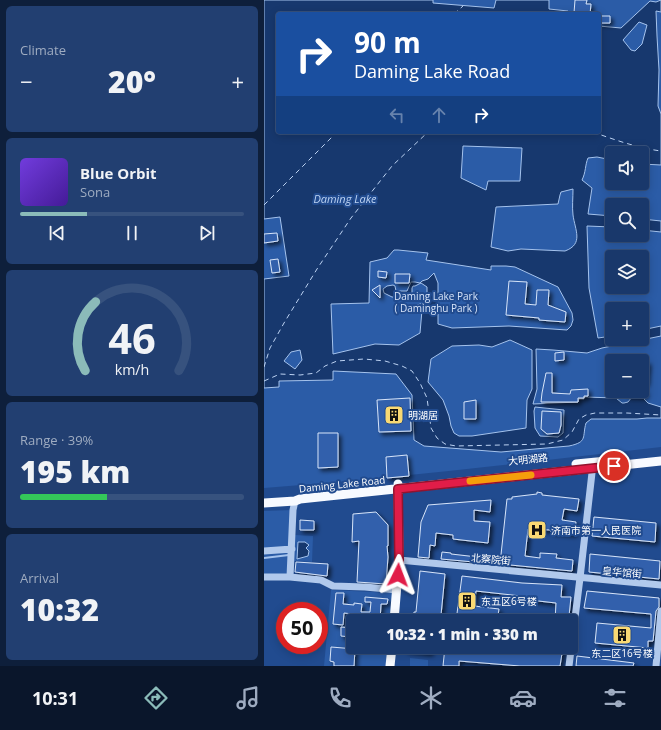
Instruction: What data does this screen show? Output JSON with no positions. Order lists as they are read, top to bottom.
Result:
{
  "streets": {
    "main road": ["大明湖路", "Daming Lake Road"],
    "street": ["北察院街", "皇华馆街"]
  },
  "crossings": [
    ["大明湖路", "Daming Lake Road"],
    ["北察院街", "皇华馆街"]
  ],
  "water": ["Daming Lake"],
  "parks": ["Daming Lake Park ( Daminghu Park )"],
  "places": {
    "building": ["明湖居", "东五区6号楼", "东二区16号楼"],
    "hospital": ["济南市第一人民医院"]
  },
  "page": {
    "tile": [
      "Climate",
      ["Range · 39%", "195 km"],
      ["Arrival", "10:32"]
    ],
    "turn": ["90 m", "Daming Lake Road"],
    "heat": ["−", "20°", "+"],
    "map_buttons": ["+", "−"],
    "song": ["Blue Orbit", "Sona"],
    "limit": "50",
    "trip": "10:32 · 1 min · 330 m",
    "tabs": "10:31",
    "gauge": ["46", "km/h"]
  }
}
